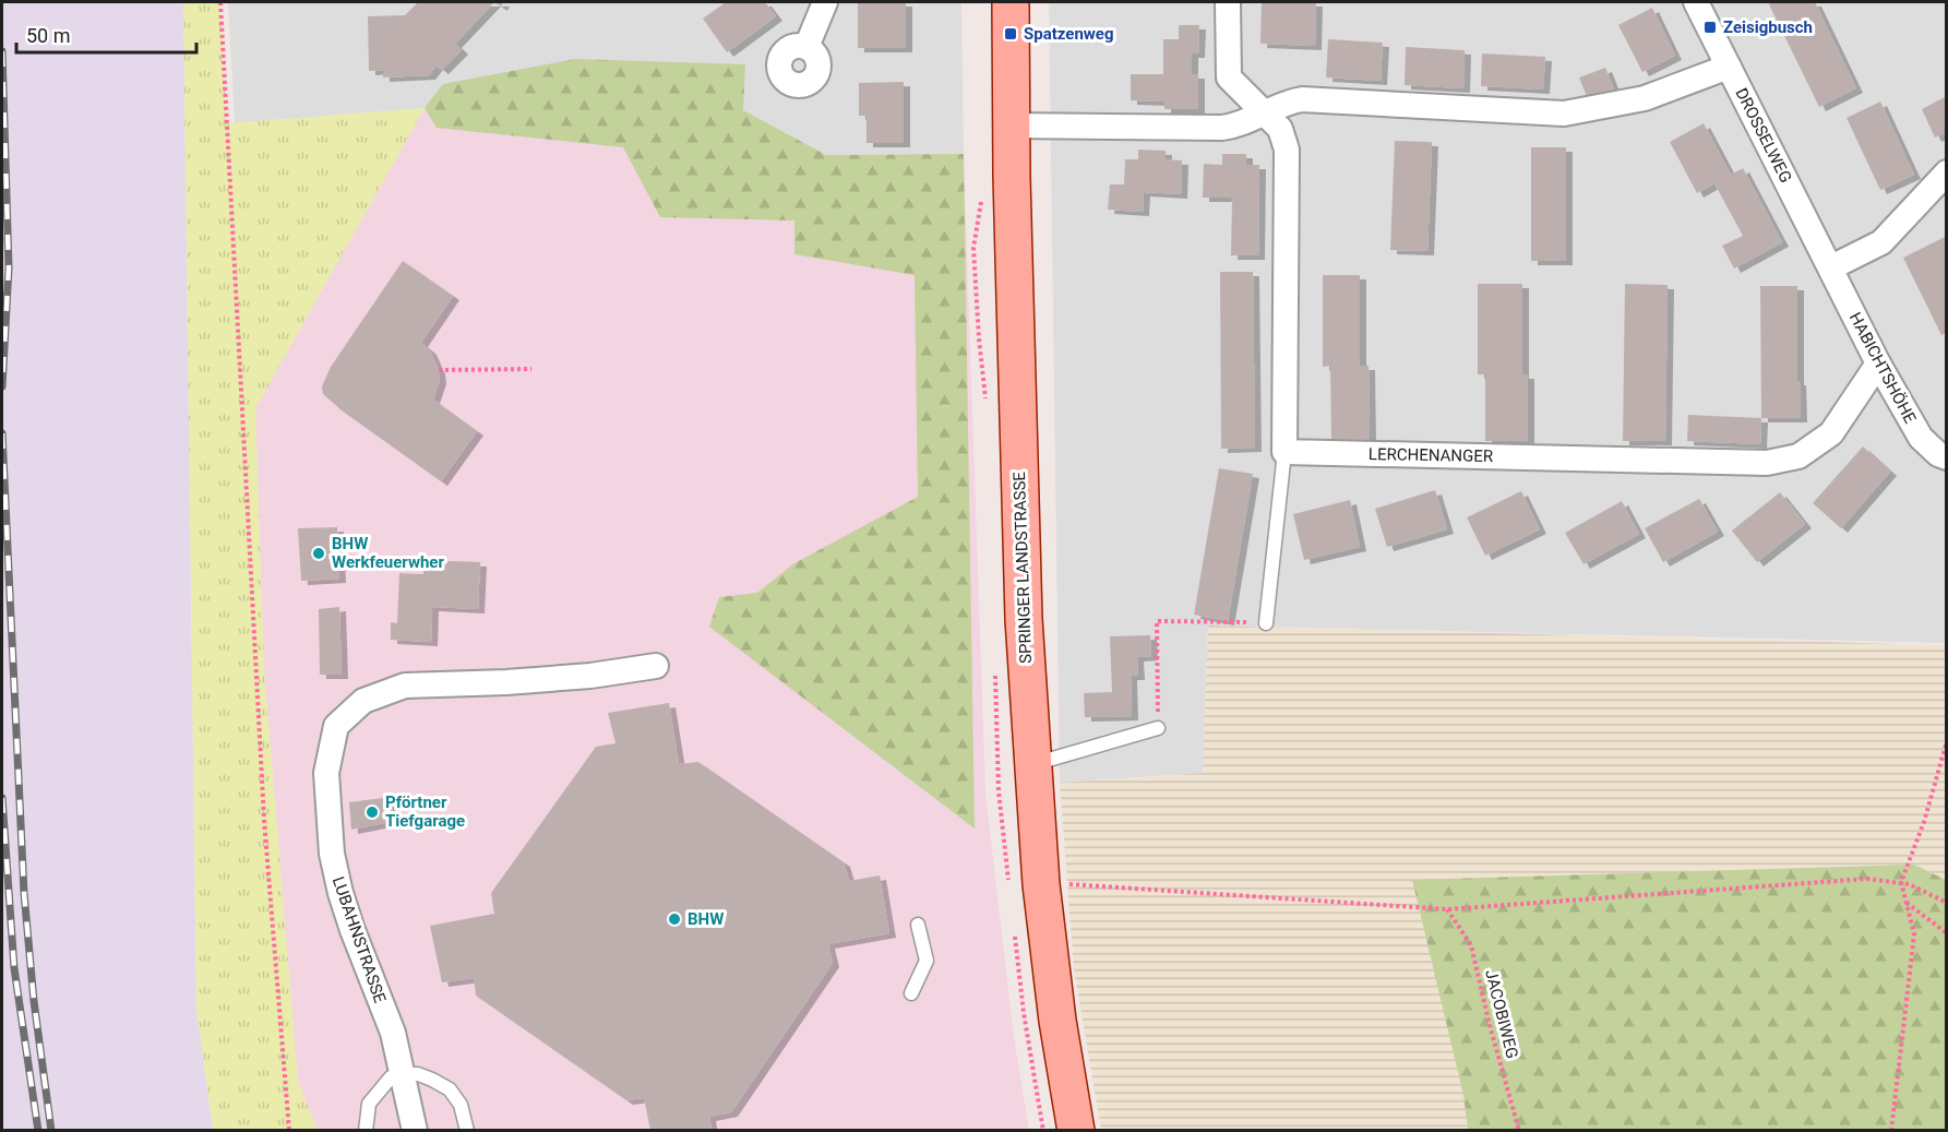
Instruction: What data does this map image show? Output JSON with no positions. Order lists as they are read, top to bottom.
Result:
{
  "streets": {
    "main road": ["SPRINGER LANDSTRASSE"],
    "street": [
      "DROSSELWEG",
      "HABICHTSHÖHE",
      "LERCHENANGER",
      "LUBAHNSTRASSE"
    ],
    "path": ["JACOBIWEG"]
  },
  "crossings": [
    ["DROSSELWEG", "HABICHTSHÖHE"],
    ["HABICHTSHÖHE", "LERCHENANGER"]
  ],
  "places": {
    "transit": ["Zeisigbusch", "Spatzenweg"],
    "other": ["BHW Werkfeuerwher", "Pförtner Tiefgarage", "BHW"]
  },
  "scale_bar": "50 m"
}
